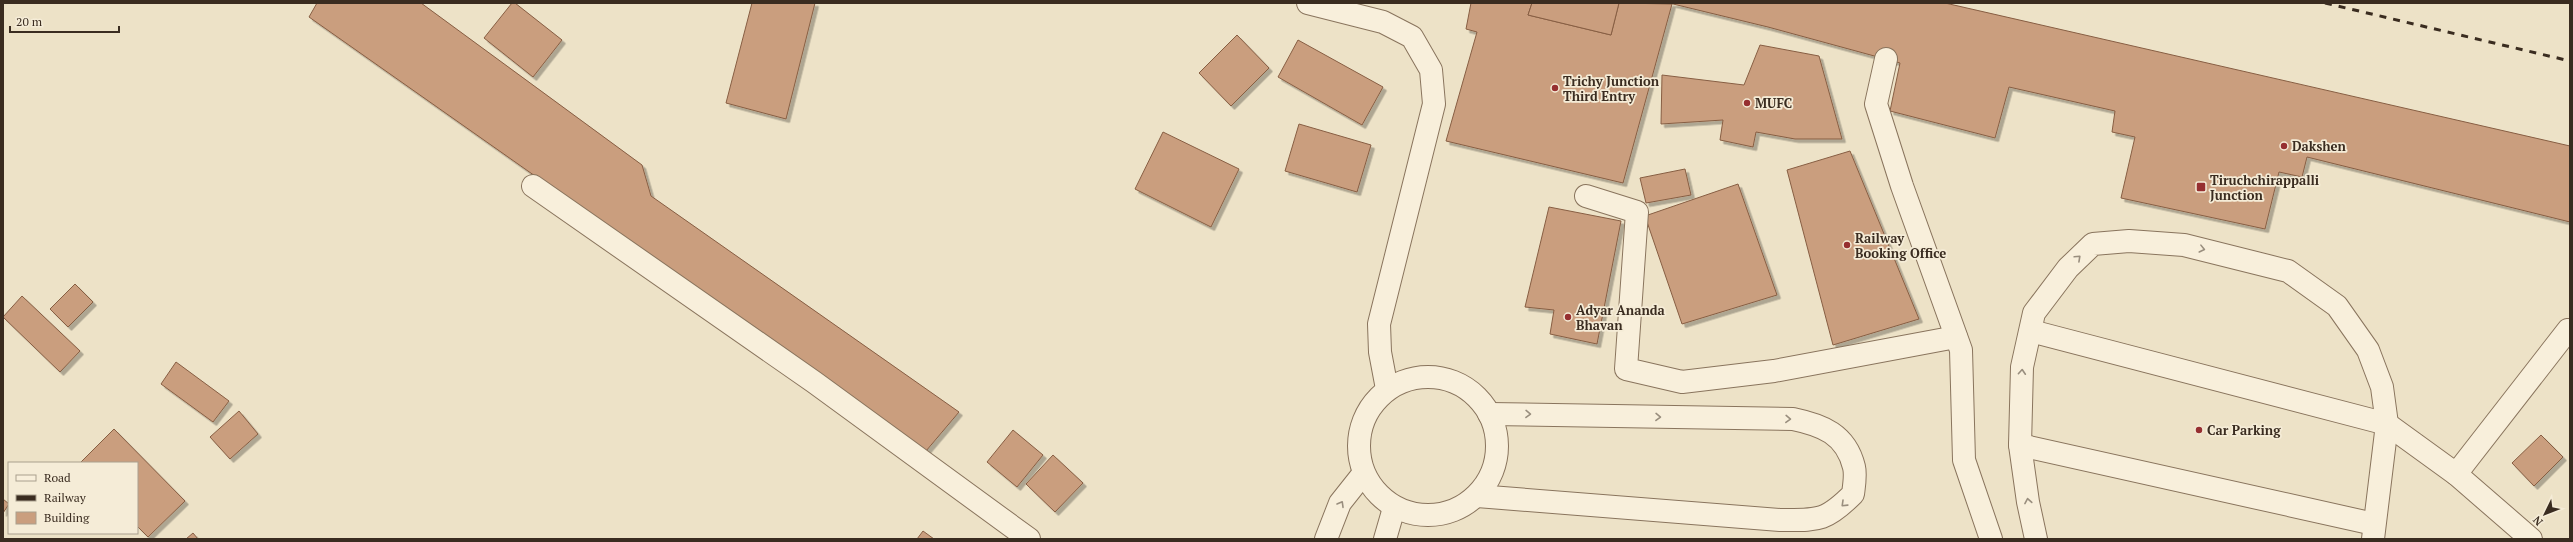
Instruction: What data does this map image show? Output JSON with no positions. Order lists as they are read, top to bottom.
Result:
{
  "places": {
    "other": [
      "Trichy Junction Third Entry",
      "MUFC",
      "Dakshen",
      "Railway Booking Office",
      "Adyar Ananda Bhavan",
      "Car Parking"
    ],
    "transit": ["Tiruchchirappalli Junction"]
  },
  "legend": ["Road", "Railway", "Building"],
  "scale_bar": "20 m",
  "north": "bottom left"
}
